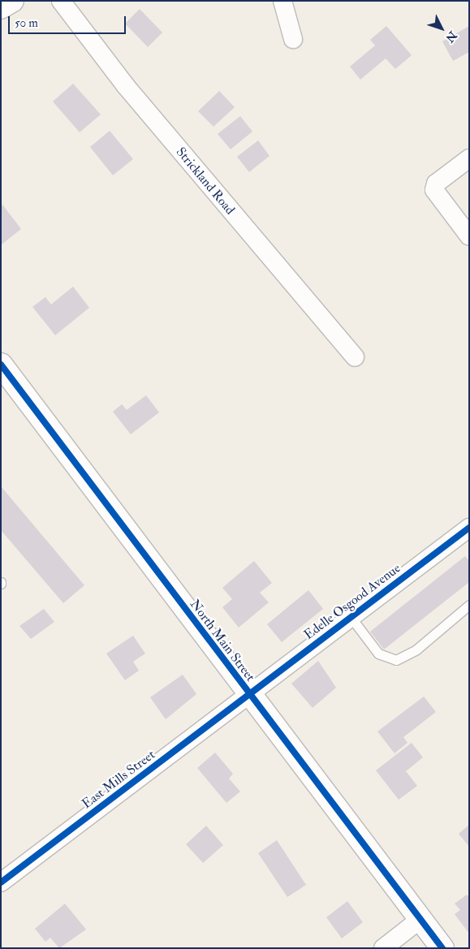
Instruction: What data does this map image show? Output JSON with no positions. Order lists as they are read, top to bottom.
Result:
{
  "streets": {
    "street": [
      "Strickland Road",
      "Edelle Osgood Avenue",
      "North Main Street",
      "East Mills Street"
    ]
  },
  "crossings": [
    ["Edelle Osgood Avenue", "North Main Street"],
    ["Edelle Osgood Avenue", "East Mills Street"],
    ["North Main Street", "East Mills Street"]
  ],
  "scale_bar": "50 m",
  "north": "bottom right"
}
